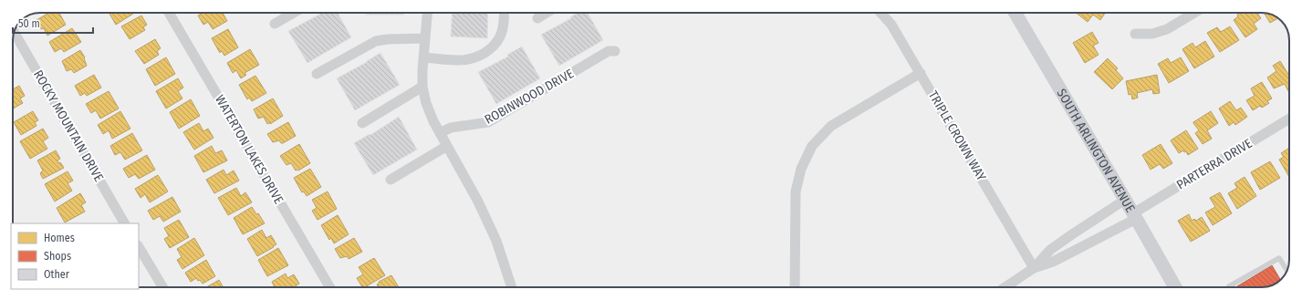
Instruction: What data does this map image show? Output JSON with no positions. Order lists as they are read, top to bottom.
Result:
{
  "streets": {
    "main road": ["SOUTH ARLINGTON AVENUE"],
    "street": [
      "ROBINWOOD DRIVE",
      "ROCKY MOUNTAIN DRIVE",
      "TRIPLE CROWN WAY",
      "WATERTON LAKES DRIVE",
      "PARTERRA DRIVE"
    ]
  },
  "crossings": [
    ["TRIPLE CROWN WAY", "PARTERRA DRIVE"],
    ["SOUTH ARLINGTON AVENUE", "PARTERRA DRIVE"]
  ],
  "legend": ["Homes", "Shops", "Other"],
  "scale_bar": "50 m"
}
